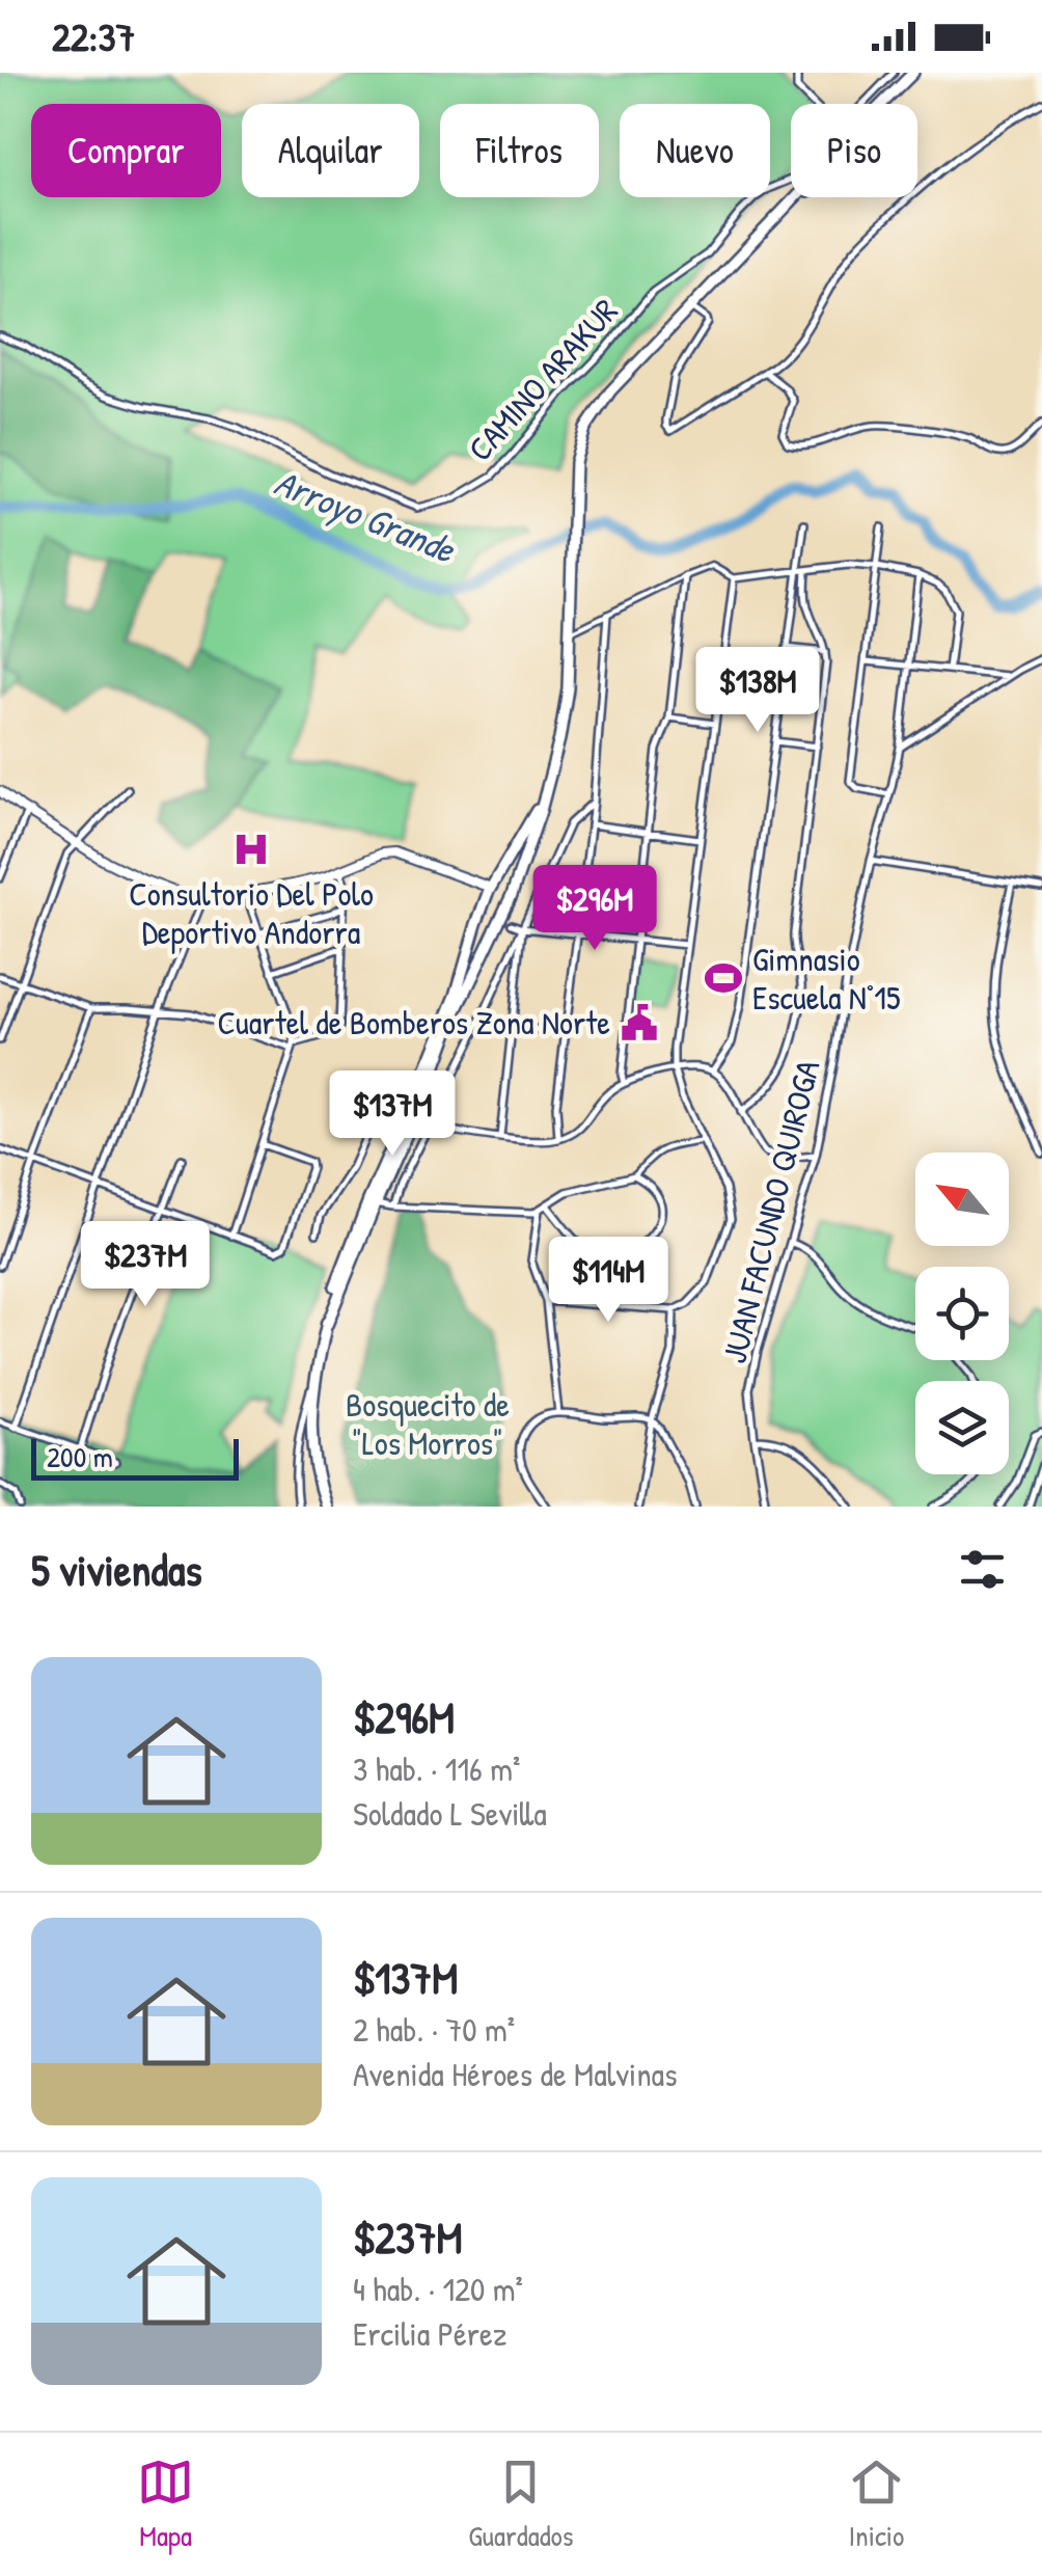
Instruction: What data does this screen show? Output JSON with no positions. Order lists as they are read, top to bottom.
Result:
{
  "streets": {
    "street": ["CAMINO ARAKUR", "JUAN FACUNDO QUIROGA"]
  },
  "water": ["Arroyo Grande"],
  "parks": ["Bosquecito de \"Los Morros\""],
  "places": {
    "hospital": ["Consultorio Del Polo Deportivo Andorra"],
    "sports": ["Gimnasio Escuela N°15"],
    "public building": ["Cuartel de Bomberos Zona Norte"]
  },
  "scale_bar": "200 m",
  "north": "top left",
  "page": {
    "status": "22:37",
    "chip": [
      "Comprar",
      "Alquilar",
      "Filtros",
      "Nuevo",
      "Piso"
    ],
    "price": [
      "$138M",
      "$296M",
      "$137M",
      "$237M",
      "$114M"
    ],
    "scale": "200 m",
    "heading": "5 viviendas",
    "list": [
      {
        "name": "$296M",
        "note": "3 hab. · 116 m² · Soldado L Sevilla"
      },
      {
        "name": "$137M",
        "note": "2 hab. · 70 m² · Avenida Héroes de Malvinas"
      },
      {
        "name": "$237M",
        "note": "4 hab. · 120 m² · Ercilia Pérez"
      }
    ],
    "tabs": ["Mapa", "Guardados", "Inicio"]
  }
}
